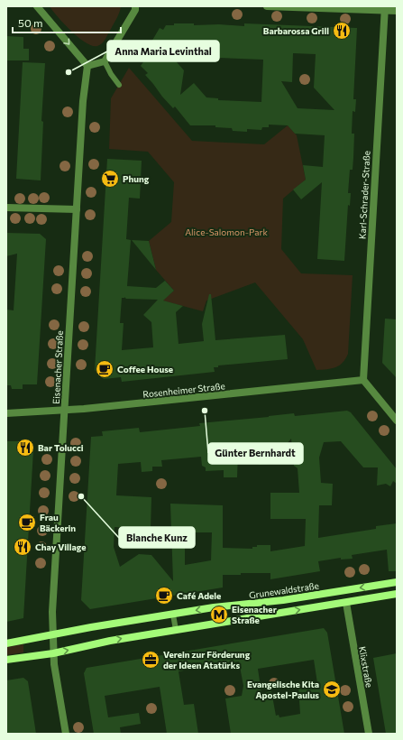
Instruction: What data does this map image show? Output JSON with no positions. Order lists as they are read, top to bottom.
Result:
{
  "streets": {
    "main road": ["Grunewaldstraße"],
    "street": [
      "Karl-Schrader-Straße",
      "Eisenacher Straße",
      "Rosenheimer Straße",
      "Klixstraße"
    ]
  },
  "crossings": [
    ["Karl-Schrader-Straße", "Rosenheimer Straße"],
    ["Eisenacher Straße", "Rosenheimer Straße"],
    ["Eisenacher Straße", "Grunewaldstraße"]
  ],
  "parks": ["Alice-Salomon-Park"],
  "places": {
    "restaurant": ["Barbarossa Grill", "Bar Tolucci", "Chay Village"],
    "other": ["Anna Maria Levinthal", "Günter Bernhardt", "Blanche Kunz"],
    "supermarket": ["Phung"],
    "cafe": ["Coffee House", "Frau Bäckerin", "Café Adele"],
    "metro station": ["Eisenacher Straße"],
    "office": ["Verein zur Förderung der Ideen Atatürks"],
    "school or university": ["Evangelische Kita Apostel-Paulus"]
  },
  "scale_bar": "50 m"
}
